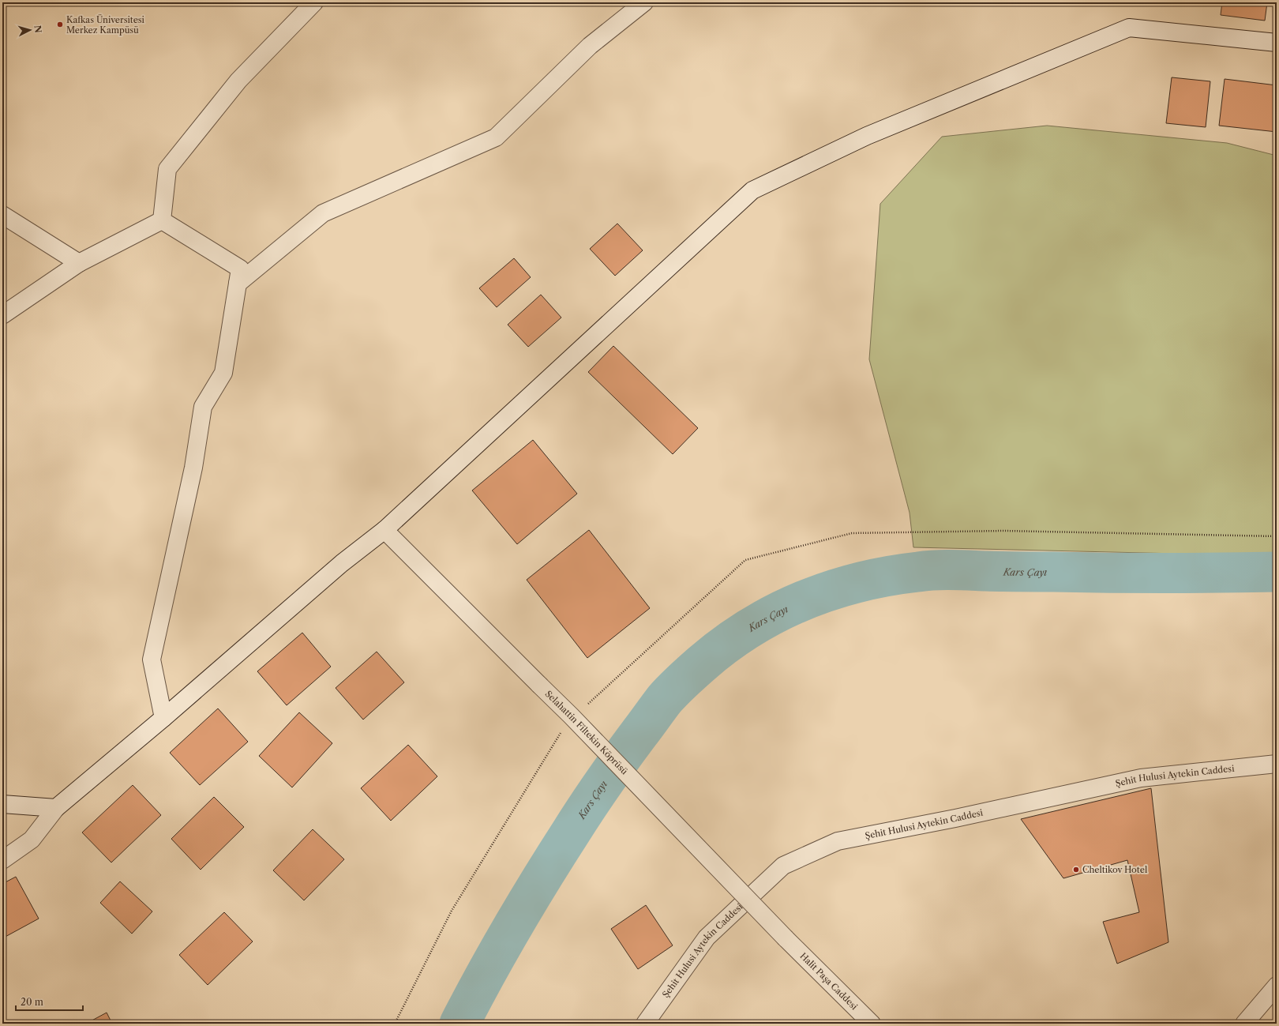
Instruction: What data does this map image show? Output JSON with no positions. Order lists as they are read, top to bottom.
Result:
{
  "streets": {
    "street": ["Selahattin Filtekin Köprüsü", "Şehit Hulusi Aytekin Caddesi", "Halit Paşa Caddesi"]
  },
  "crossings": [
    ["Selahattin Filtekin Köprüsü", "Halit Paşa Caddesi"]
  ],
  "water": ["Kars Çayı"],
  "places": ["Kafkas Üniversitesi Merkez Kampüsü", "Cheltikov Hotel"],
  "scale_bar": "20 m",
  "north": "right"
}
